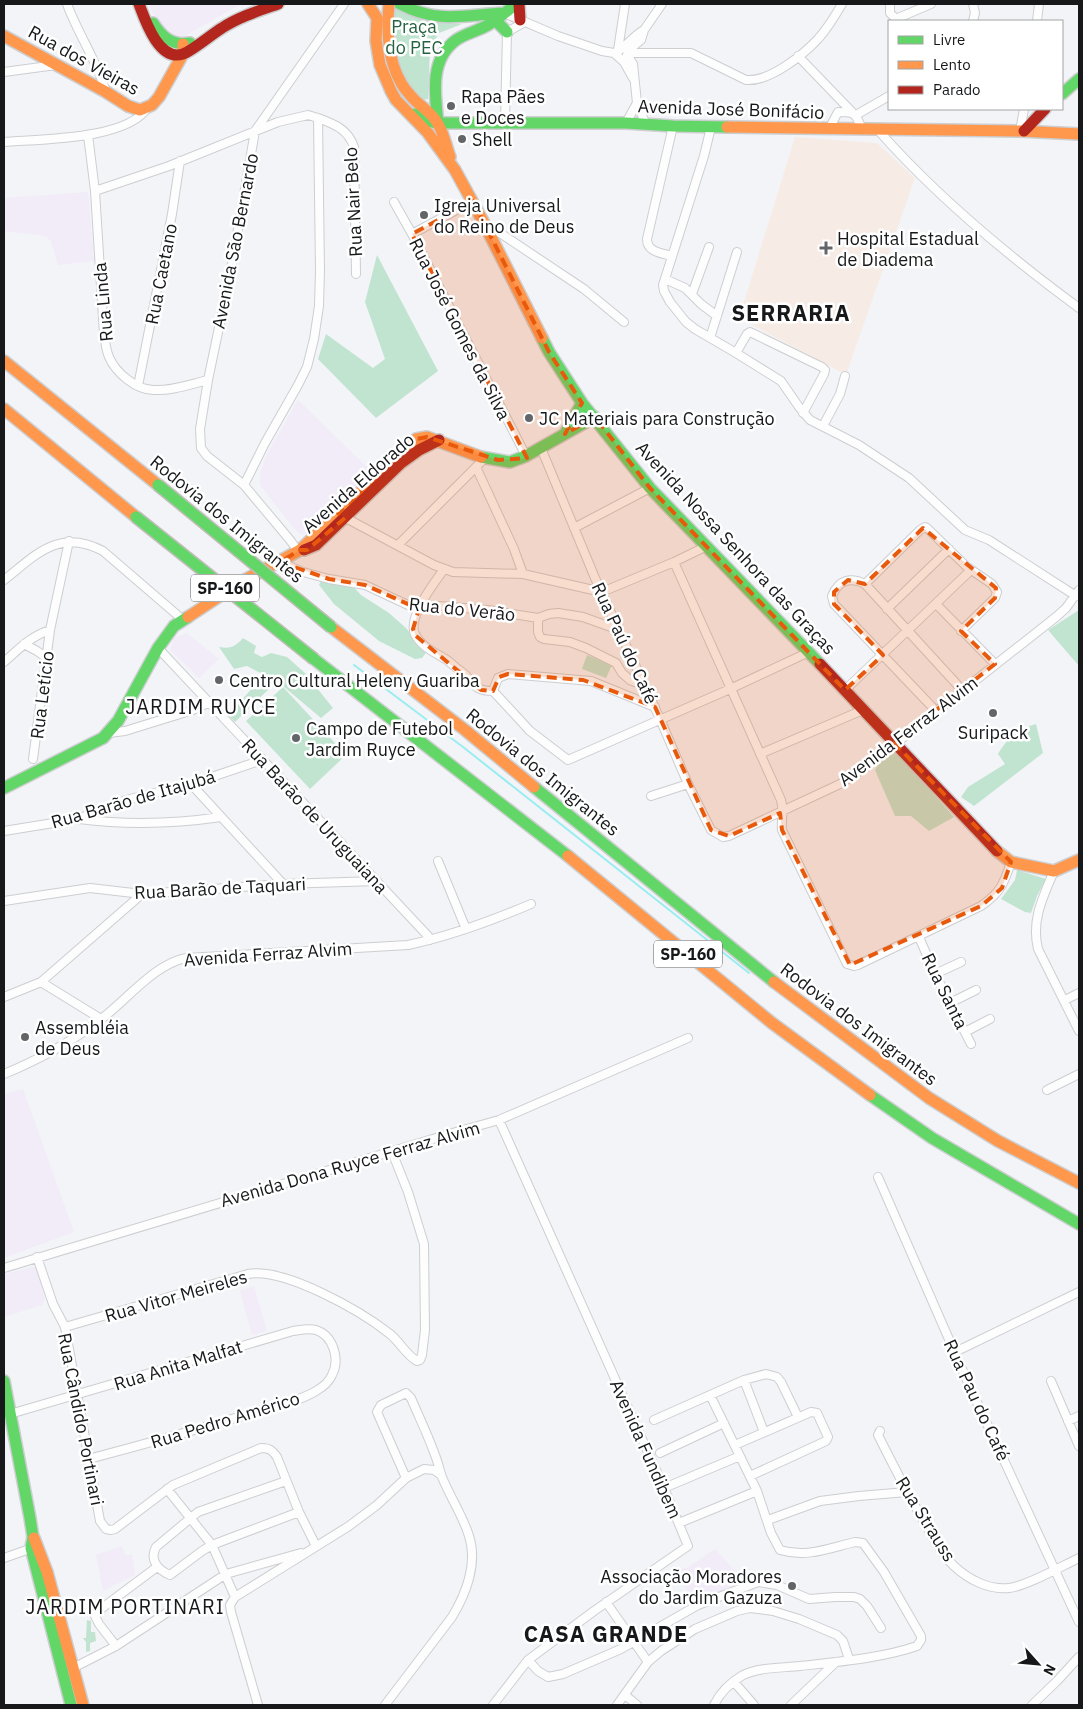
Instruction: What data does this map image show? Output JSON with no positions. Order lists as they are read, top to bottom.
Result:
{
  "streets": {
    "main road": [
      "Rua dos Vieiras",
      "Avenida José Bonifácio",
      "Avenida Eldorado",
      "Rodovia dos Imigrantes",
      "Avenida Nossa Senhora das Graças",
      "SP-160"
    ],
    "street": [
      "Rua Nair Belo",
      "Avenida São Bernardo",
      "Rua Caetano",
      "Rua Linda",
      "Rua José Gomes da Silva",
      "Rua do Verão",
      "Rua Paú do Café",
      "Rua Letício",
      "Avenida Ferraz Alvim",
      "Rua Barão de Itajubá",
      "Rua Barão de Uruguaiana",
      "Rua Barão de Taquari",
      "Rua Santa",
      "Avenida Dona Ruyce Ferraz Alvim",
      "Rua Vitor Meireles",
      "Rua Anita Malfat",
      "Rua Pau do Café",
      "Rua Cândido Portinari",
      "Rua Pedro Américo",
      "Avenida Fundibem",
      "Rua Strauss"
    ]
  },
  "crossings": [
    ["Avenida José Bonifácio", "Avenida Nossa Senhora das Graças"],
    ["Rua Caetano", "Rua Linda"],
    ["Rua José Gomes da Silva", "Avenida Eldorado"],
    ["Avenida Eldorado", "Avenida Nossa Senhora das Graças"],
    ["Avenida Eldorado", "Rua do Verão"],
    ["Avenida Eldorado", "Rua Paú do Café"],
    ["Avenida Eldorado", "Rua Barão de Uruguaiana"],
    ["Avenida Nossa Senhora das Graças", "Avenida Ferraz Alvim"],
    ["Rua do Verão", "Rua Paú do Café"],
    ["Rua Paú do Café", "Avenida Ferraz Alvim"],
    ["Avenida Ferraz Alvim", "Rua Barão de Uruguaiana"],
    ["Rua Barão de Itajubá", "Rua Barão de Uruguaiana"],
    ["Rua Barão de Uruguaiana", "Rua Barão de Taquari"],
    ["Avenida Dona Ruyce Ferraz Alvim", "Rua Vitor Meireles"],
    ["Avenida Dona Ruyce Ferraz Alvim", "Rua Cândido Portinari"],
    ["Avenida Dona Ruyce Ferraz Alvim", "Avenida Fundibem"],
    ["Rua Vitor Meireles", "Rua Cândido Portinari"],
    ["Rua Anita Malfat", "Rua Cândido Portinari"],
    ["Rua Anita Malfat", "Rua Pedro Américo"],
    ["Rua Pau do Café", "Rua Strauss"],
    ["Rua Cândido Portinari", "Rua Pedro Américo"]
  ],
  "districts": [
    "SERRARIA",
    "JARDIM RUYCE",
    "JARDIM PORTINARI",
    "CASA GRANDE"
  ],
  "parks": ["Praça do PEC"],
  "places": {
    "other": [
      "Rapa Pães e Doces",
      "Shell",
      "Igreja Universal do Reino de Deus",
      "JC Materiais para Construção",
      "Centro Cultural Heleny Guariba",
      "Suripack",
      "Campo de Futebol Jardim Ruyce",
      "Assembléia de Deus",
      "Associação Moradores do Jardim Gazuza"
    ],
    "health": ["Hospital Estadual de Diadema"]
  },
  "legend": ["Livre", "Lento", "Parado"],
  "north": "bottom right"
}
